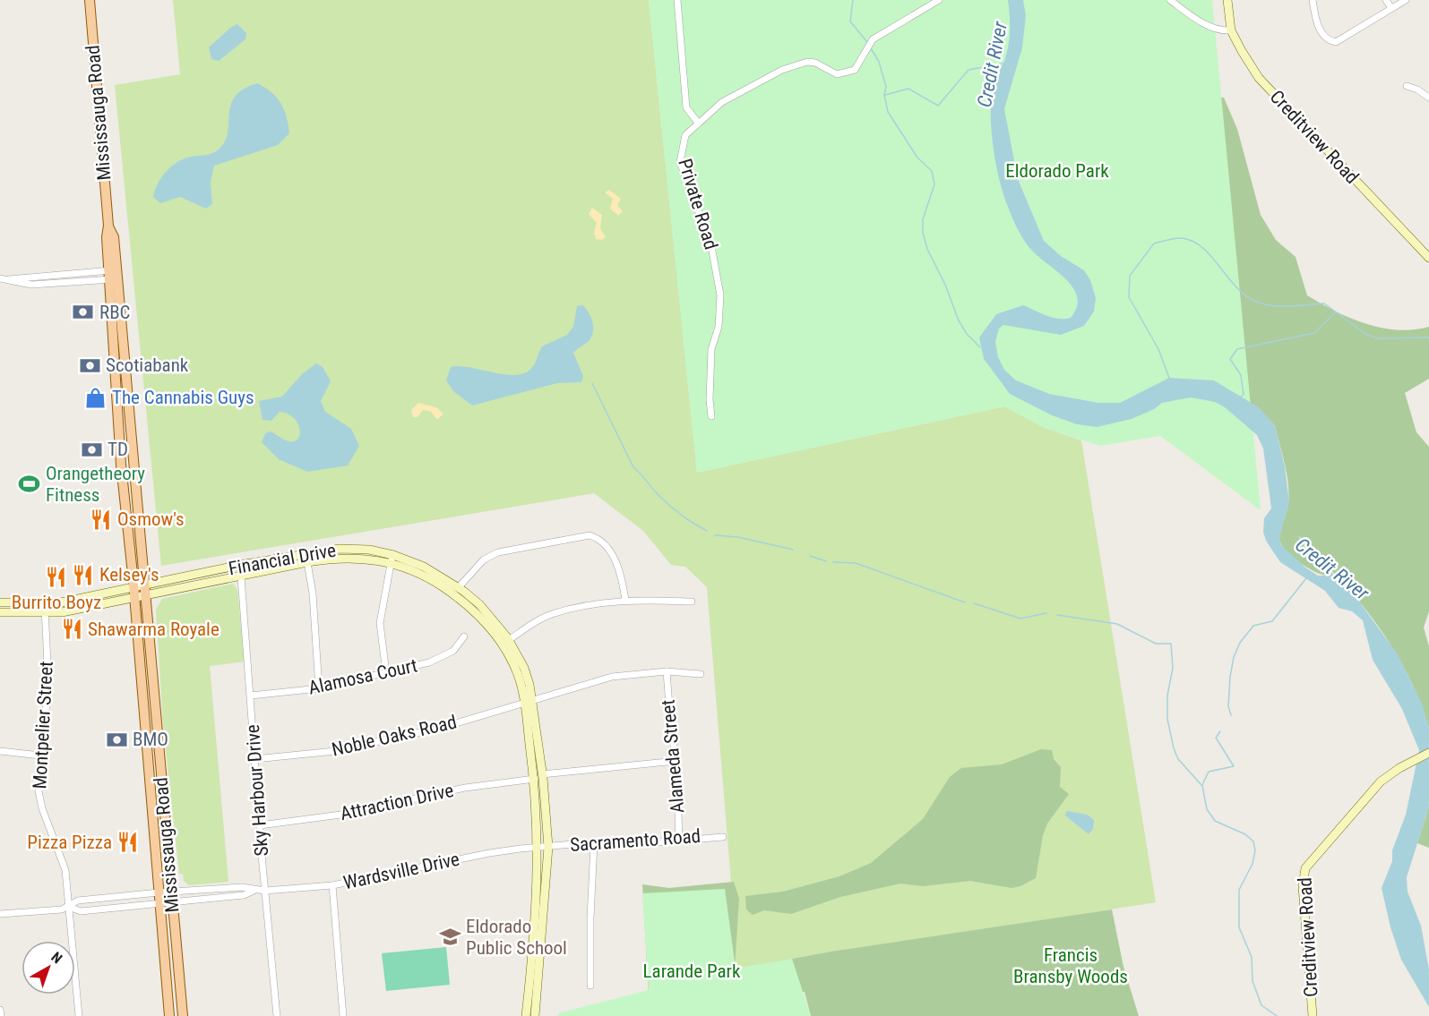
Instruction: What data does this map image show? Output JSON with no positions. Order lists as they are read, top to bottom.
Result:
{
  "streets": {
    "main road": ["Mississauga Road"],
    "street": [
      "Creditview Road",
      "Private Road",
      "Financial Drive",
      "Alamosa Court",
      "Montpelier Street",
      "Noble Oaks Road",
      "Alameda Street",
      "Sky Harbour Drive",
      "Attraction Drive",
      "Sacramento Road",
      "Wardsville Drive"
    ]
  },
  "crossings": [
    ["Mississauga Road", "Financial Drive"],
    ["Mississauga Road", "Wardsville Drive"],
    ["Financial Drive", "Montpelier Street"],
    ["Financial Drive", "Noble Oaks Road"],
    ["Financial Drive", "Sky Harbour Drive"],
    ["Financial Drive", "Attraction Drive"],
    ["Financial Drive", "Sacramento Road"],
    ["Financial Drive", "Wardsville Drive"],
    ["Alamosa Court", "Sky Harbour Drive"],
    ["Noble Oaks Road", "Alameda Street"],
    ["Noble Oaks Road", "Sky Harbour Drive"],
    ["Alameda Street", "Attraction Drive"],
    ["Alameda Street", "Sacramento Road"],
    ["Sky Harbour Drive", "Attraction Drive"],
    ["Sky Harbour Drive", "Wardsville Drive"],
    ["Sacramento Road", "Wardsville Drive"]
  ],
  "water": ["Credit River"],
  "parks": ["Eldorado Park", "Francis Bransby Woods", "Larande Park"],
  "places": {
    "bank": [
      "RBC",
      "Scotiabank",
      "TD",
      "BMO"
    ],
    "shop": ["The Cannabis Guys"],
    "sports": ["Orangetheory Fitness"],
    "restaurant": [
      "Osmow's",
      "Kelsey's",
      "Burrito Boyz",
      "Shawarma Royale",
      "Pizza Pizza"
    ],
    "school or university": ["Eldorado Public School"]
  },
  "north": "top right"
}
